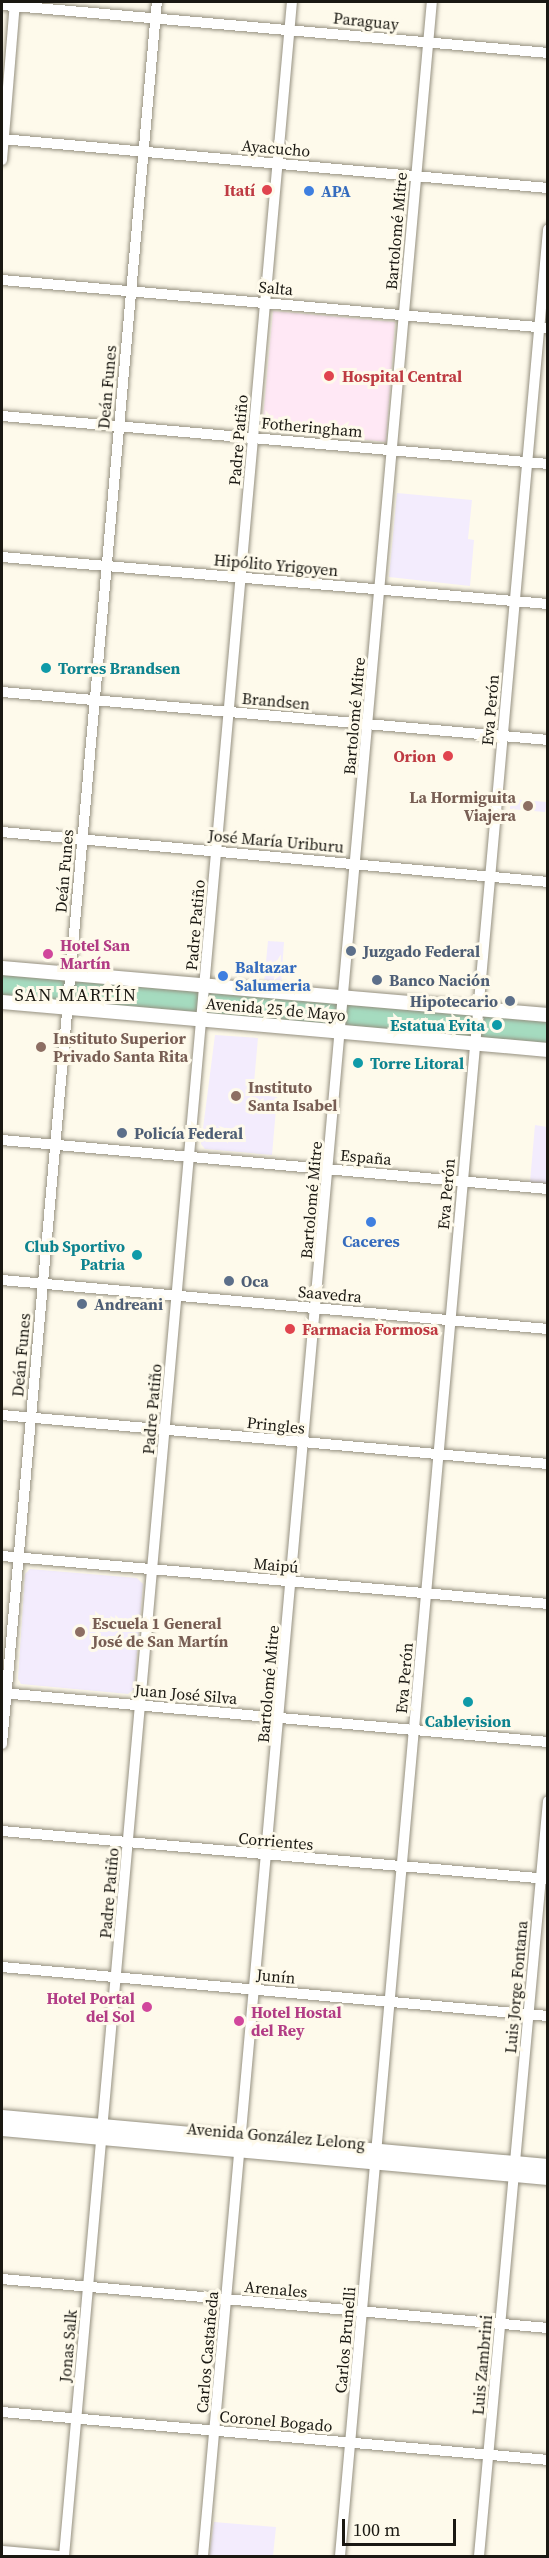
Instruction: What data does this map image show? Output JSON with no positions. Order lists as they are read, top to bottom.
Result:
{
  "streets": {
    "main road": ["Avenida 25 de Mayo", "Avenida González Lelong"],
    "street": [
      "Paraguay",
      "Ayacucho",
      "Bartolomé Mitre",
      "Salta",
      "Deán Funes",
      "Fotheringham",
      "Padre Patiño",
      "Hipólito Yrigoyen",
      "Brandsen",
      "Eva Perón",
      "José María Uriburu",
      "España",
      "Saavedra",
      "Pringles",
      "Maipú",
      "Juan José Silva",
      "Corrientes",
      "Junín",
      "Luis Jorge Fontana",
      "Arenales",
      "Carlos Brunelli",
      "Jonas Salk",
      "Carlos Castañeda",
      "Luis Zambrini",
      "Coronel Bogado"
    ]
  },
  "crossings": [
    ["Paraguay", "Bartolomé Mitre"],
    ["Paraguay", "Deán Funes"],
    ["Paraguay", "Padre Patiño"],
    ["Ayacucho", "Bartolomé Mitre"],
    ["Ayacucho", "Deán Funes"],
    ["Ayacucho", "Padre Patiño"],
    ["Bartolomé Mitre", "Salta"],
    ["Bartolomé Mitre", "Fotheringham"],
    ["Bartolomé Mitre", "Hipólito Yrigoyen"],
    ["Bartolomé Mitre", "Brandsen"],
    ["Bartolomé Mitre", "José María Uriburu"],
    ["Bartolomé Mitre", "Avenida 25 de Mayo"],
    ["Bartolomé Mitre", "España"],
    ["Bartolomé Mitre", "Saavedra"],
    ["Bartolomé Mitre", "Pringles"],
    ["Bartolomé Mitre", "Maipú"],
    ["Bartolomé Mitre", "Juan José Silva"],
    ["Bartolomé Mitre", "Corrientes"],
    ["Bartolomé Mitre", "Junín"],
    ["Bartolomé Mitre", "Avenida González Lelong"],
    ["Bartolomé Mitre", "Carlos Castañeda"],
    ["Salta", "Deán Funes"],
    ["Salta", "Padre Patiño"],
    ["Salta", "Eva Perón"],
    ["Deán Funes", "Fotheringham"],
    ["Deán Funes", "Hipólito Yrigoyen"],
    ["Deán Funes", "Brandsen"],
    ["Deán Funes", "José María Uriburu"],
    ["Deán Funes", "Avenida 25 de Mayo"],
    ["Deán Funes", "España"],
    ["Deán Funes", "Saavedra"],
    ["Deán Funes", "Pringles"],
    ["Deán Funes", "Maipú"],
    ["Deán Funes", "Juan José Silva"],
    ["Fotheringham", "Padre Patiño"],
    ["Fotheringham", "Eva Perón"],
    ["Padre Patiño", "Hipólito Yrigoyen"],
    ["Padre Patiño", "Brandsen"],
    ["Padre Patiño", "José María Uriburu"],
    ["Padre Patiño", "Avenida 25 de Mayo"],
    ["Padre Patiño", "España"],
    ["Padre Patiño", "Saavedra"],
    ["Padre Patiño", "Pringles"],
    ["Padre Patiño", "Maipú"],
    ["Padre Patiño", "Juan José Silva"],
    ["Padre Patiño", "Corrientes"],
    ["Padre Patiño", "Junín"],
    ["Padre Patiño", "Avenida González Lelong"],
    ["Padre Patiño", "Jonas Salk"],
    ["Hipólito Yrigoyen", "Eva Perón"],
    ["Brandsen", "Eva Perón"],
    ["Eva Perón", "José María Uriburu"],
    ["Eva Perón", "Avenida 25 de Mayo"],
    ["Eva Perón", "España"],
    ["Eva Perón", "Saavedra"],
    ["Eva Perón", "Pringles"],
    ["Eva Perón", "Maipú"],
    ["Eva Perón", "Juan José Silva"],
    ["Eva Perón", "Corrientes"],
    ["Eva Perón", "Junín"],
    ["Eva Perón", "Avenida González Lelong"],
    ["Eva Perón", "Carlos Brunelli"],
    ["Corrientes", "Luis Jorge Fontana"],
    ["Junín", "Luis Jorge Fontana"],
    ["Luis Jorge Fontana", "Avenida González Lelong"],
    ["Luis Jorge Fontana", "Luis Zambrini"],
    ["Avenida González Lelong", "Carlos Brunelli"],
    ["Avenida González Lelong", "Jonas Salk"],
    ["Avenida González Lelong", "Carlos Castañeda"],
    ["Avenida González Lelong", "Luis Zambrini"],
    ["Arenales", "Carlos Brunelli"],
    ["Arenales", "Jonas Salk"],
    ["Arenales", "Carlos Castañeda"],
    ["Arenales", "Luis Zambrini"],
    ["Carlos Brunelli", "Coronel Bogado"],
    ["Jonas Salk", "Coronel Bogado"],
    ["Carlos Castañeda", "Coronel Bogado"],
    ["Luis Zambrini", "Coronel Bogado"]
  ],
  "districts": ["SAN MARTÍN"],
  "places": [
    "Itatí",
    "APA",
    "Hospital Central",
    "Torres Brandsen",
    "Orion",
    "La Hormiguita Viajera",
    "Juzgado Federal",
    "Hotel San Martín",
    "Baltazar Salumeria",
    "Banco Nación",
    "Hipotecario",
    "Estatua Evita",
    "Instituto Superior Privado Santa Rita",
    "Torre Litoral",
    "Instituto Santa Isabel",
    "Policía Federal",
    "Caceres",
    "Club Sportivo Patria",
    "Oca",
    "Andreani",
    "Farmacia Formosa",
    "Escuela 1 General José de San Martín",
    "Cablevision",
    "Hotel Portal del Sol",
    "Hotel Hostal del Rey"
  ],
  "scale_bar": "100 m"
}
